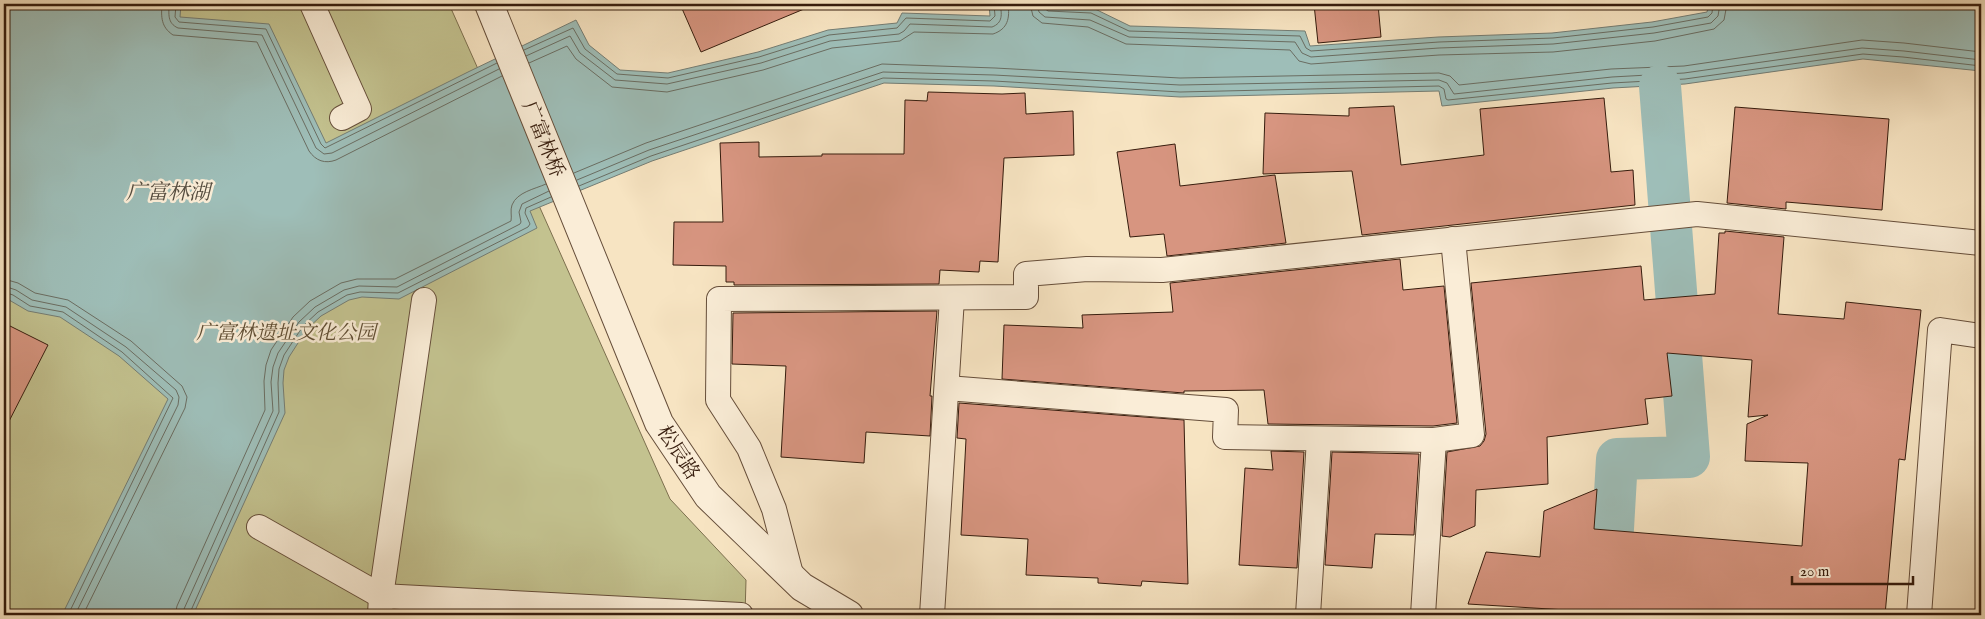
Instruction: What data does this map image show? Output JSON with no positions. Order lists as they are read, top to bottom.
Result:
{
  "streets": {
    "street": ["广富林桥", "松辰路"]
  },
  "crossings": [
    ["广富林桥", "松辰路"]
  ],
  "water": ["广富林湖"],
  "parks": ["广富林遗址文化公园"],
  "scale_bar": "20 m"
}
